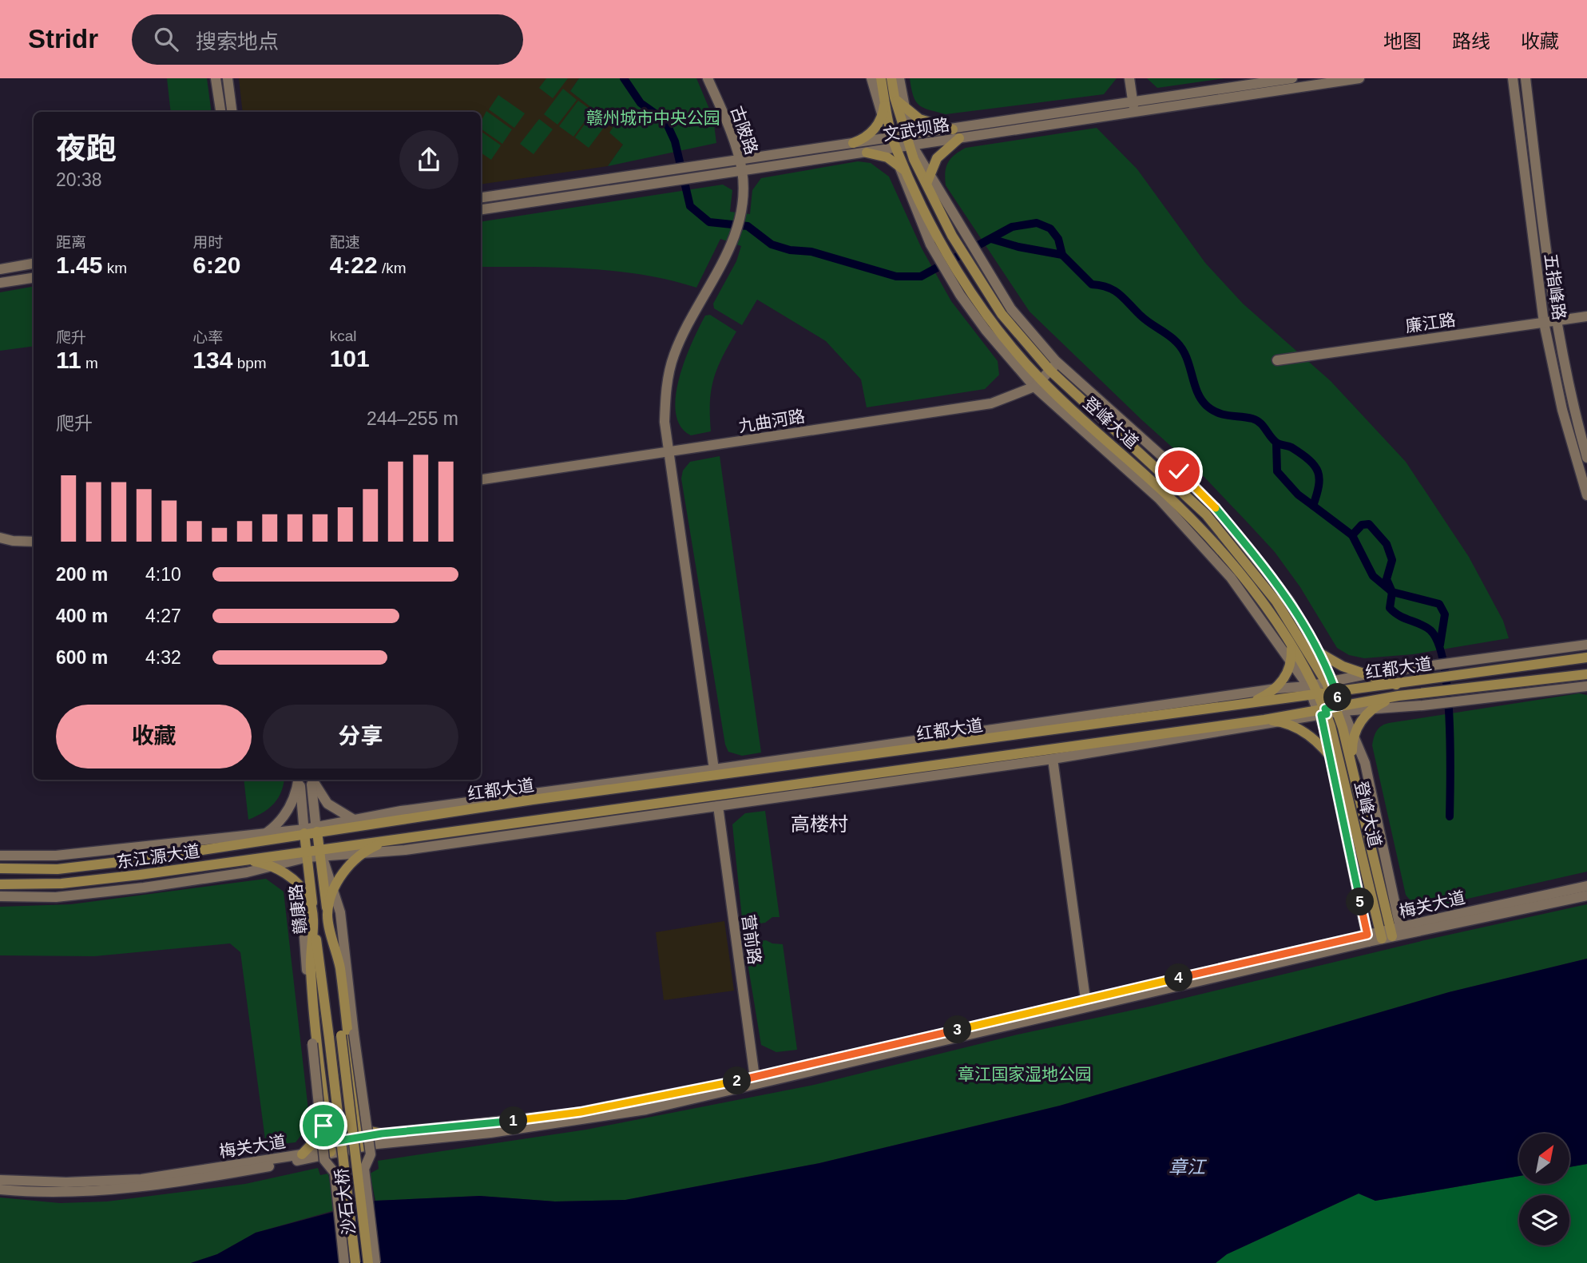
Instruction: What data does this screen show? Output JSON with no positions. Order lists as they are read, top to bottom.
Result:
{
  "streets": {
    "main road": [
      "登峰大道",
      "红都大道",
      "东江源大道",
      "赣康路",
      "沙石大桥"
    ],
    "street": [
      "文武坝路",
      "古陂路",
      "五指峰路",
      "廉江路",
      "九曲河路",
      "梅关大道",
      "营前路"
    ]
  },
  "crossings": [
    ["文武坝路", "古陂路"],
    ["文武坝路", "登峰大道"],
    ["古陂路", "九曲河路"],
    ["五指峰路", "廉江路"],
    ["九曲河路", "登峰大道"],
    ["登峰大道", "红都大道"],
    ["登峰大道", "梅关大道"],
    ["红都大道", "东江源大道"],
    ["红都大道", "赣康路"],
    ["东江源大道", "赣康路"],
    ["梅关大道", "营前路"],
    ["赣康路", "沙石大桥"]
  ],
  "districts": ["高楼村"],
  "water": ["章江"],
  "parks": ["赣州城市中央公园", "章江国家湿地公园"],
  "north": "top right",
  "page": {
    "header": "Stridr",
    "search": "搜索地点",
    "nav": ["地图", "路线", "收藏"],
    "heading": ["夜跑", "20:38"],
    "stats": [
      ["距离", "1.45 km"],
      ["用时", "6:20"],
      ["配速", "4:22 /km"],
      ["爬升", "11 m"],
      ["心率", "134 bpm"],
      ["kcal", "101"]
    ],
    "chart": ["爬升", "244–255 m"],
    "list": [
      {
        "name": "200 m",
        "note": "4:10"
      },
      {
        "name": "400 m",
        "note": "4:27"
      },
      {
        "name": "600 m",
        "note": "4:32"
      }
    ],
    "pins": [
      "6",
      "5",
      "4",
      "3",
      "2",
      "1"
    ],
    "buttons": ["收藏", "分享"]
  }
}
